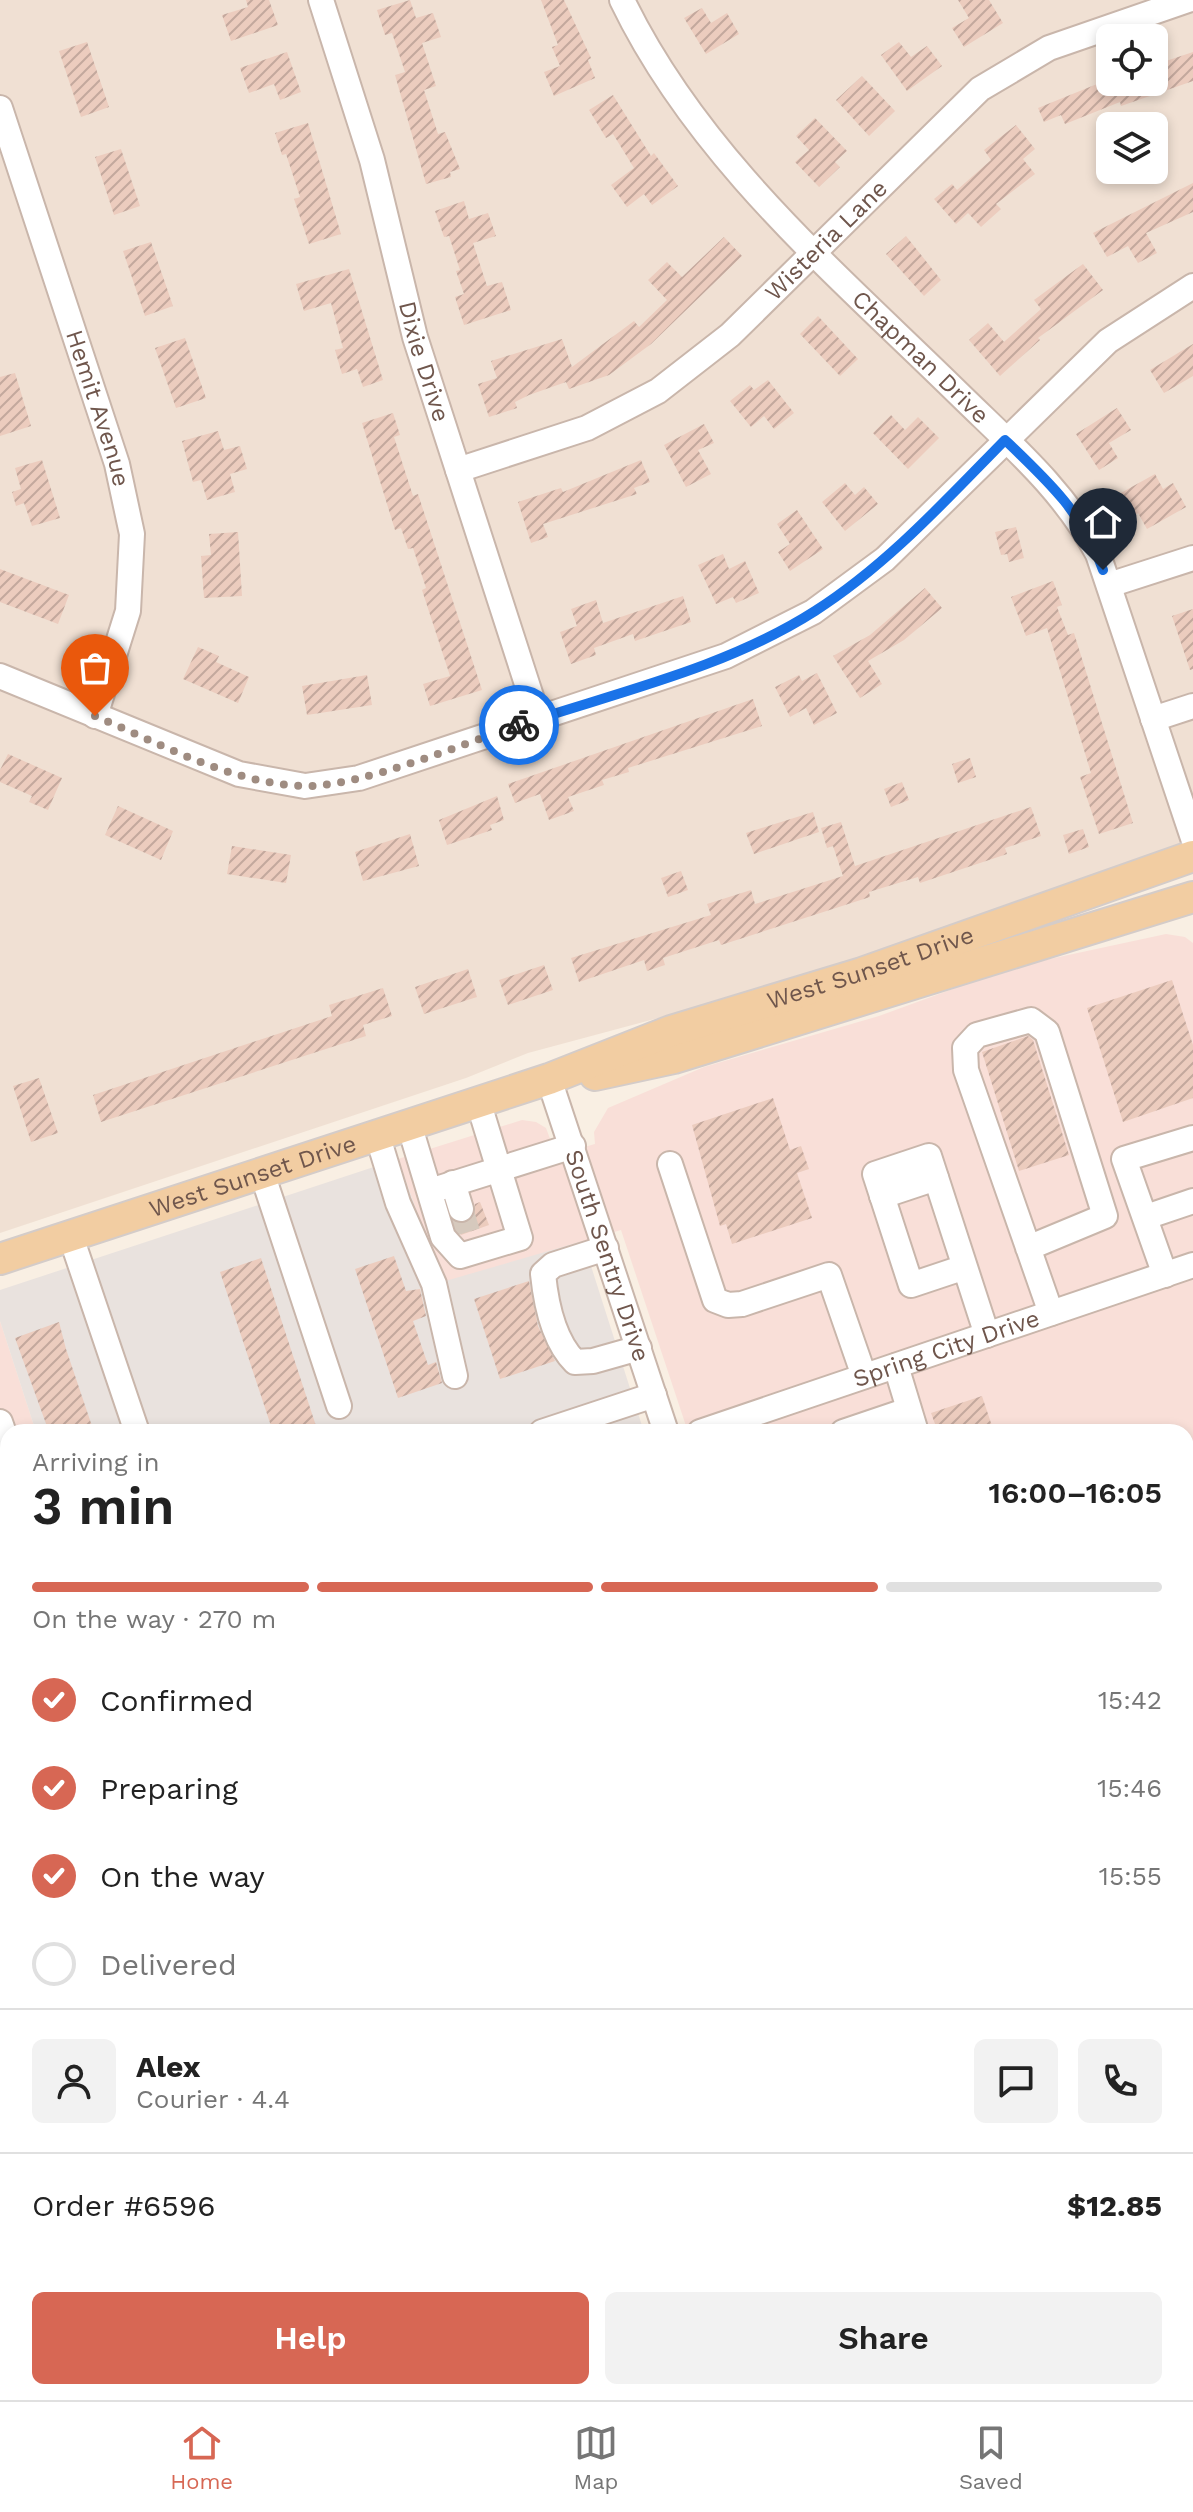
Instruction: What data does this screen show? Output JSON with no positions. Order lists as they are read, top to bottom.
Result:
{
  "streets": {
    "main road": ["West Sunset Drive"],
    "street": [
      "Wisteria Lane",
      "Chapman Drive",
      "Dixie Drive",
      "Hemit Avenue",
      "South Sentry Drive",
      "Spring City Drive"
    ]
  },
  "crossings": [
    ["Wisteria Lane", "Chapman Drive"],
    ["Wisteria Lane", "Dixie Drive"],
    ["West Sunset Drive", "South Sentry Drive"]
  ],
  "page": {
    "heading": ["3 min", "Arriving in", "16:00–16:05"],
    "panel": [
      "Alex",
      "Courier · 4.4",
      "Order #6596",
      "$12.85"
    ],
    "bar": "On the way · 270 m",
    "list": [
      ["Confirmed", "15:42"],
      ["Preparing", "15:46"],
      ["On the way", "15:55"],
      "Delivered"
    ],
    "buttons": ["Help", "Share"],
    "tabs": ["Home", "Map", "Saved"]
  }
}
